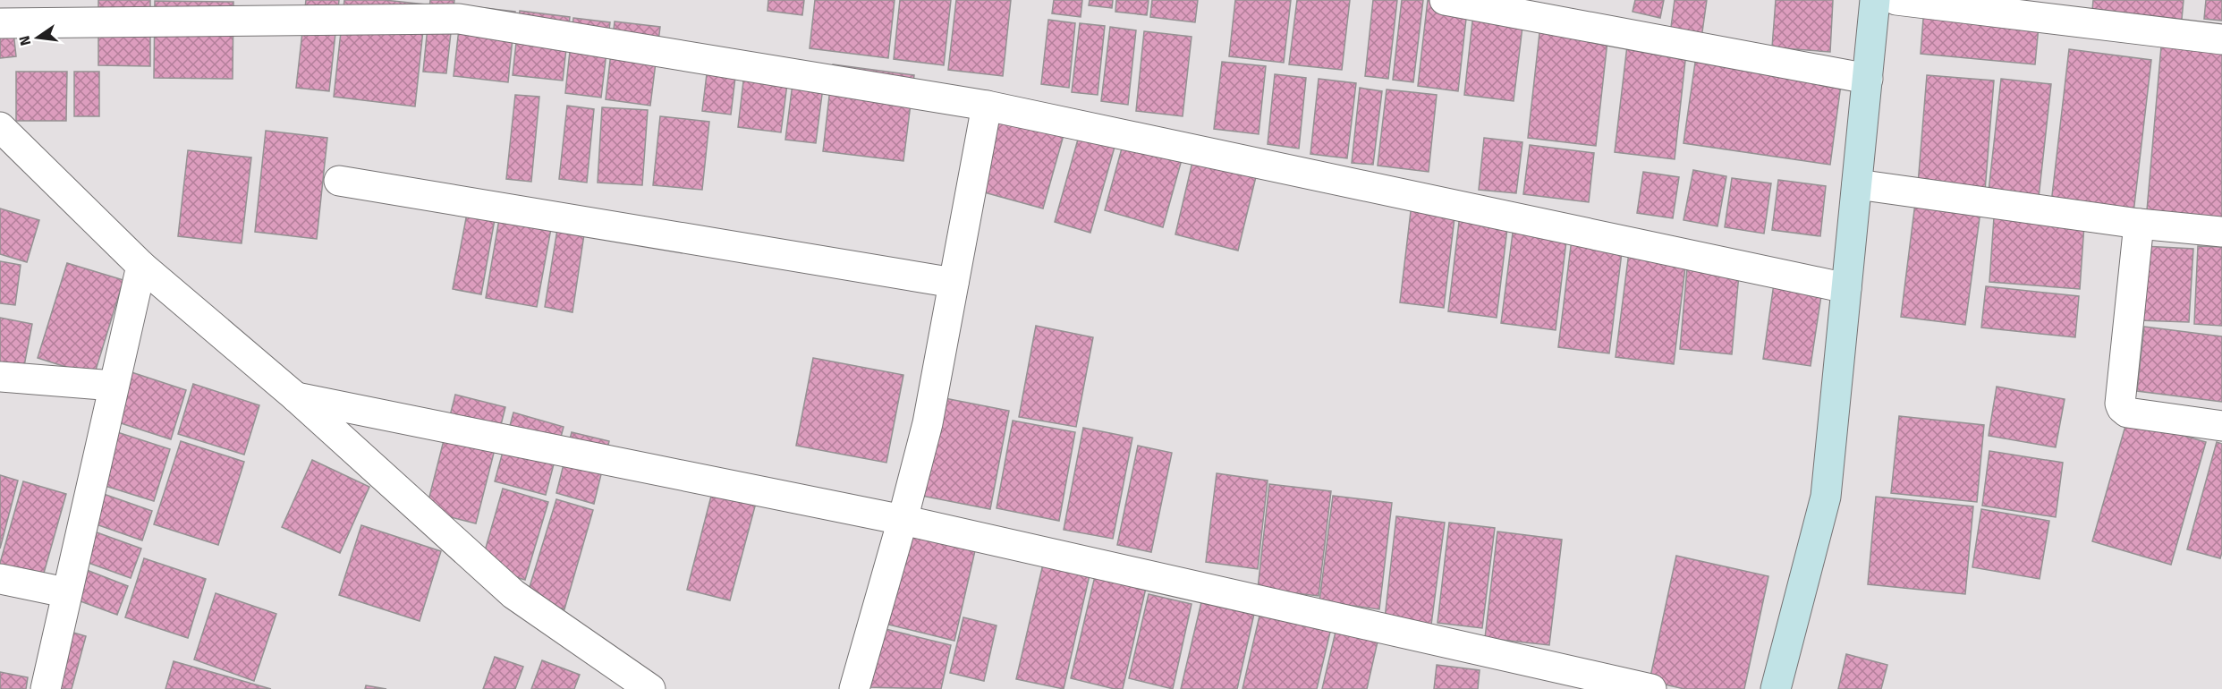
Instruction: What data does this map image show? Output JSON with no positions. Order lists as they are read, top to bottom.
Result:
{
  "north": "left"
}
